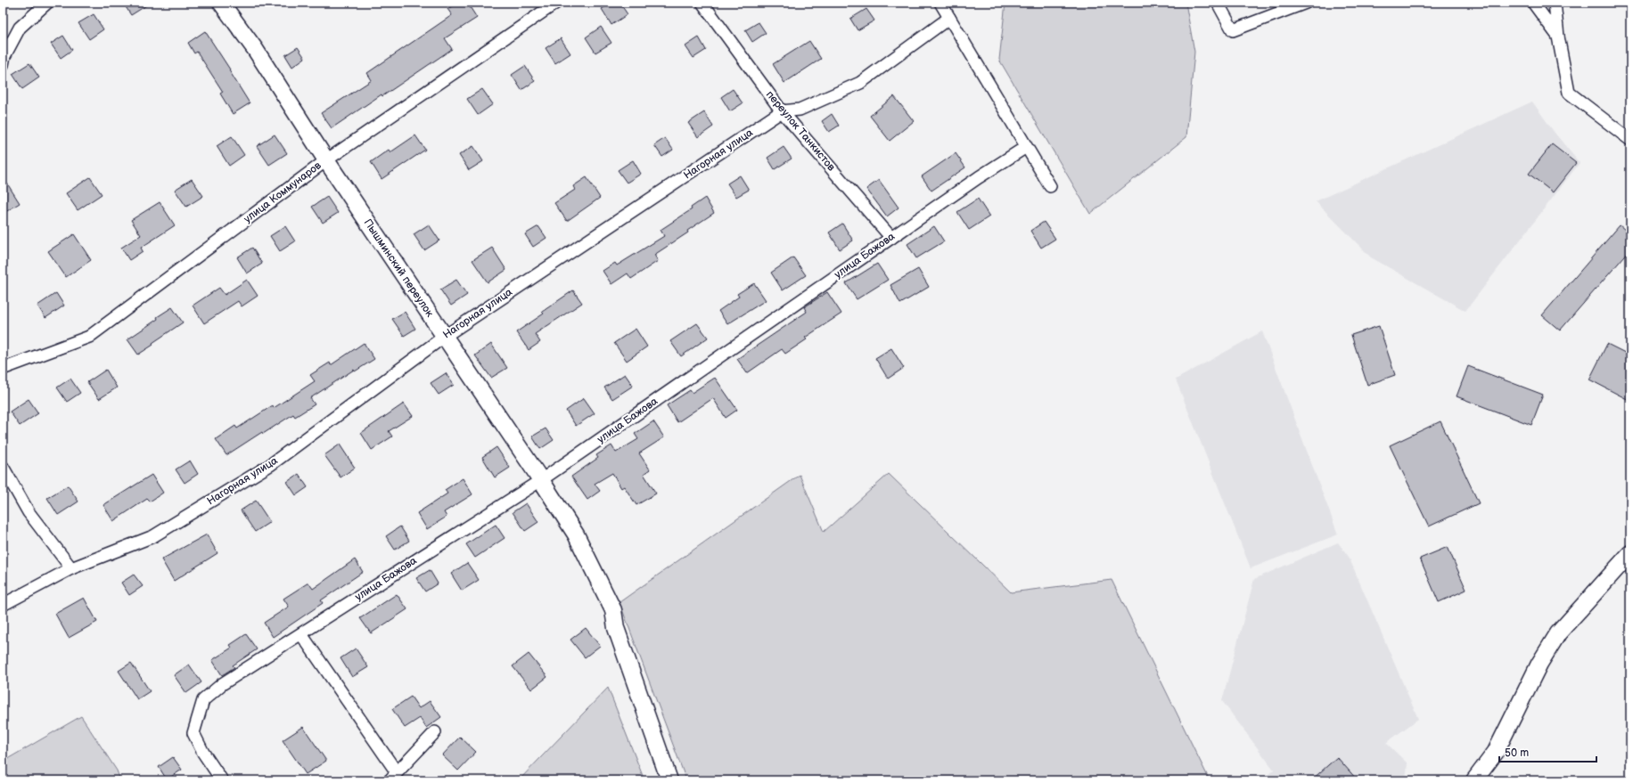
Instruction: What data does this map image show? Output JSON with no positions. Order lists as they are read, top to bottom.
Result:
{
  "streets": {
    "street": [
      "переулок Танкистов",
      "Нагорная улица",
      "улица Коммунаров",
      "улица Бажова",
      "Пышминский переулок"
    ]
  },
  "crossings": [
    ["переулок Танкистов", "Нагорная улица"],
    ["переулок Танкистов", "улица Бажова"],
    ["Нагорная улица", "Пышминский переулок"],
    ["улица Коммунаров", "Пышминский переулок"],
    ["улица Бажова", "Пышминский переулок"]
  ],
  "scale_bar": "50 m"
}
